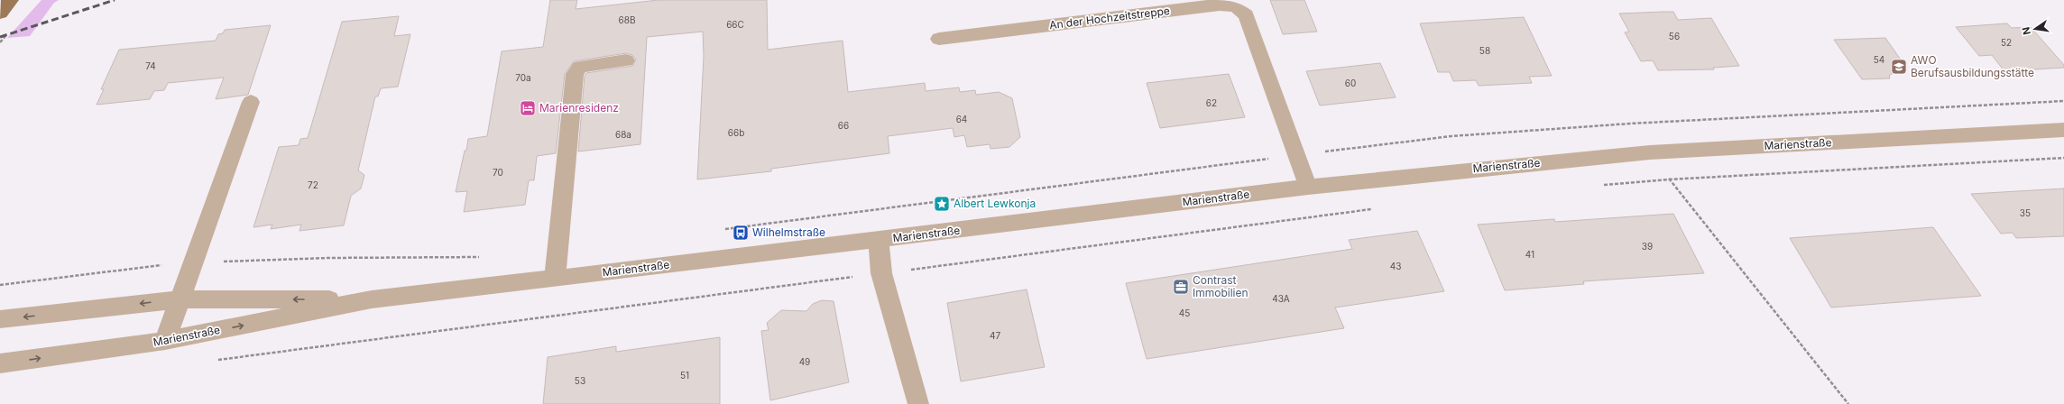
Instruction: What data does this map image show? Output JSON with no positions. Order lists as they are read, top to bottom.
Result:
{
  "streets": {
    "street": ["An der Hochzeitstreppe", "Marienstraße"]
  },
  "crossings": [
    ["An der Hochzeitstreppe", "Marienstraße"]
  ],
  "places": {
    "school or university": ["AWO Berufsausbildungsstätte"],
    "hotel": ["Marienresidenz"],
    "place": ["Albert Lewkonja"],
    "bus stop": ["Wilhelmstraße"],
    "office": ["Contrast Immobilien"]
  },
  "house_numbers": [
    "68B",
    "66C",
    "56",
    "52",
    "58",
    "54",
    "74",
    "70a",
    "60",
    "62",
    "64",
    "66",
    "66b",
    "68a",
    "70",
    "72",
    "35",
    "39",
    "41",
    "43",
    "43A",
    "45",
    "47",
    "49",
    "51",
    "53"
  ],
  "north": "left"
}
